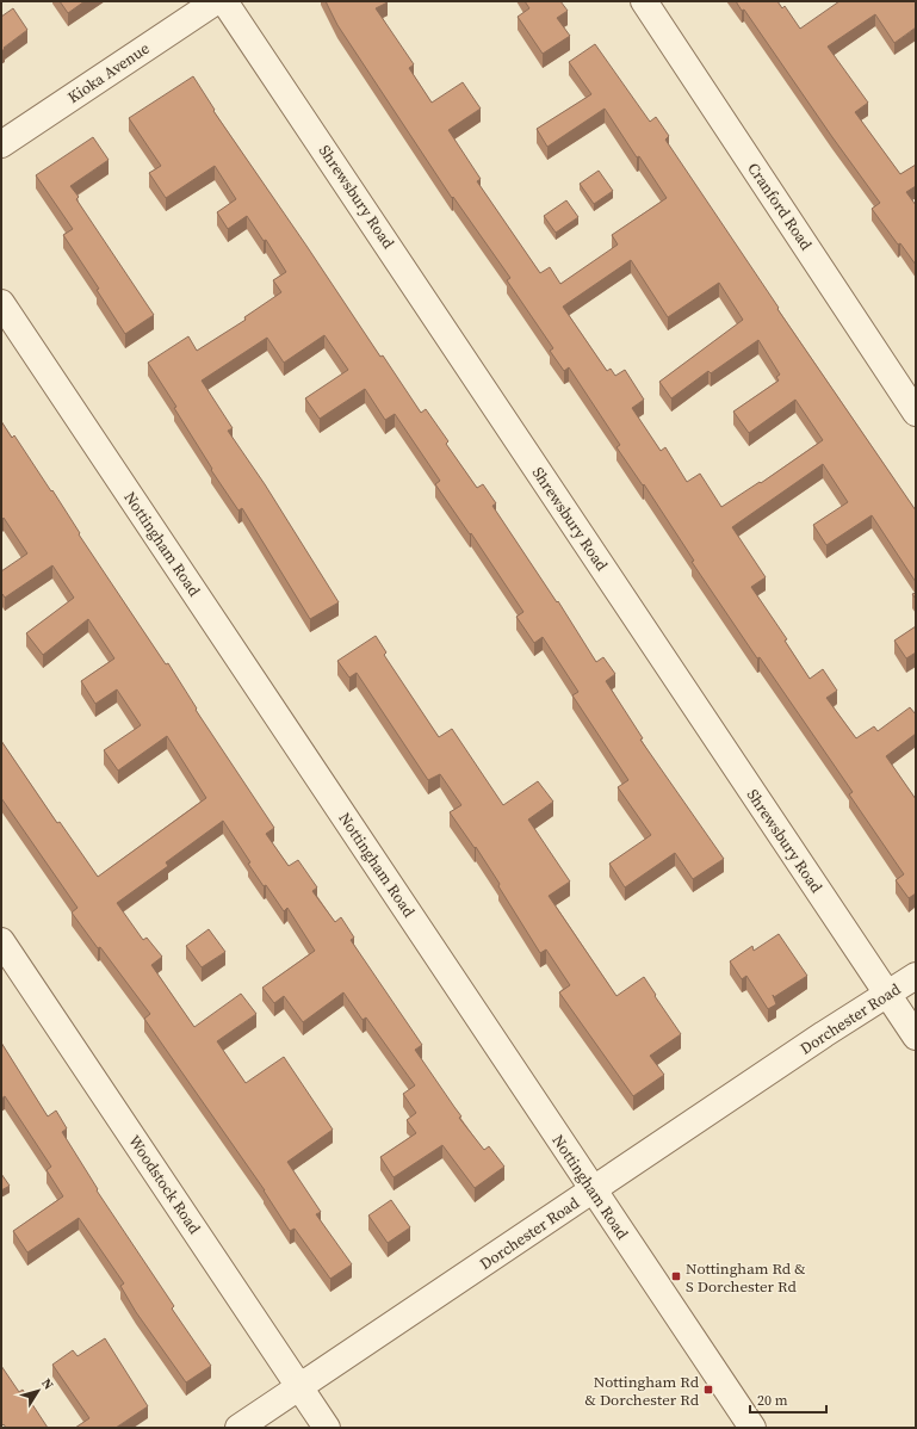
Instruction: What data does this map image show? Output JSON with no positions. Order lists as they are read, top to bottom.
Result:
{
  "streets": {
    "street": [
      "Kioka Avenue",
      "Shrewsbury Road",
      "Cranford Road",
      "Nottingham Road",
      "Dorchester Road",
      "Woodstock Road"
    ]
  },
  "crossings": [
    ["Shrewsbury Road", "Dorchester Road"],
    ["Nottingham Road", "Dorchester Road"],
    ["Dorchester Road", "Woodstock Road"]
  ],
  "places": {
    "transit": ["Nottingham Rd & S Dorchester Rd", "Nottingham Rd & Dorchester Rd"]
  },
  "scale_bar": "20 m",
  "north": "top right"
}
